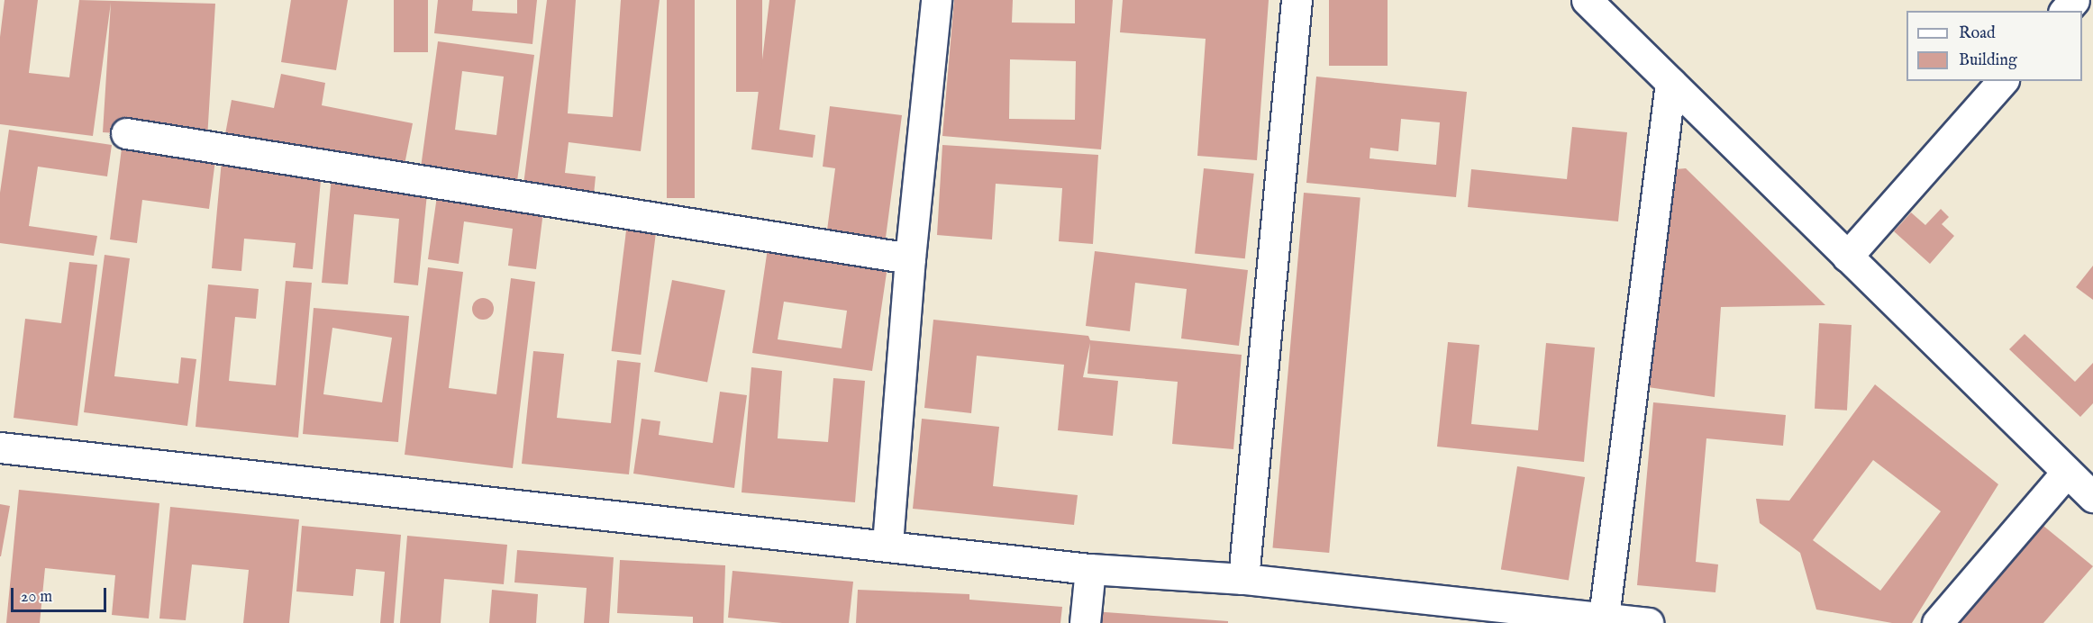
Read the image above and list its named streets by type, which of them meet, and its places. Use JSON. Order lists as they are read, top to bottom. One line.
{"legend":["Road","Building"],"scale_bar":"20 m"}
